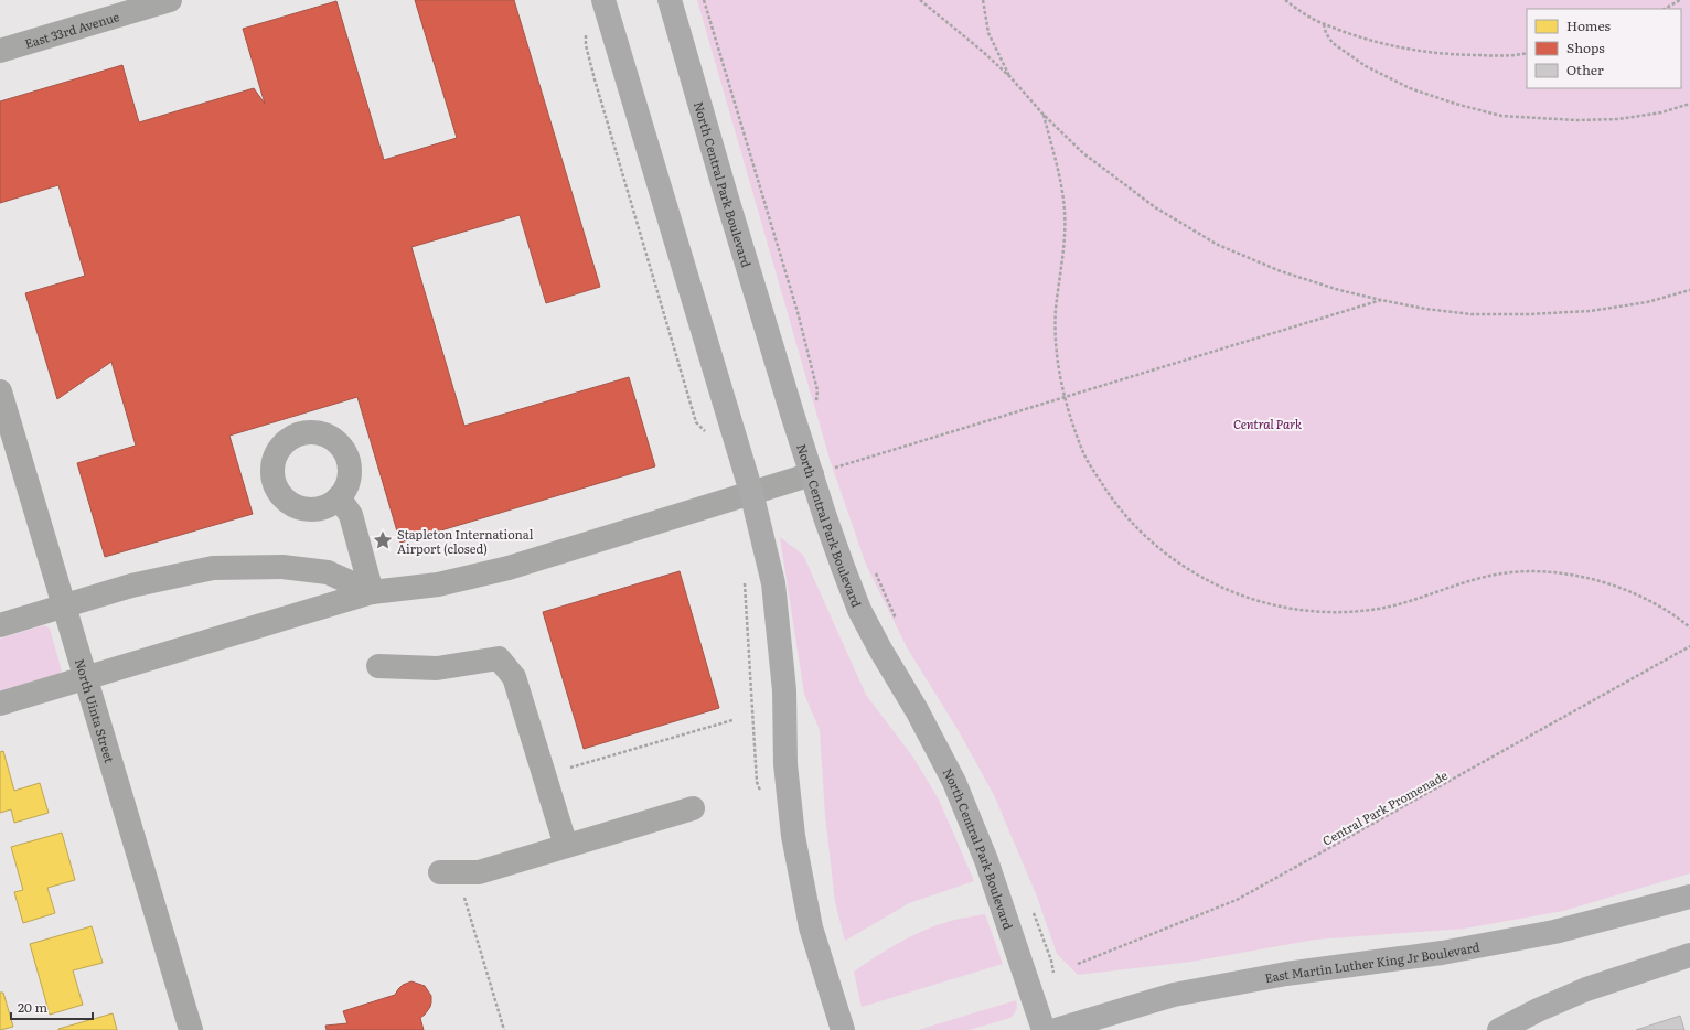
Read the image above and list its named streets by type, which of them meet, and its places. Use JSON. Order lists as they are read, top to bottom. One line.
{"streets":{"main road":["North Central Park Boulevard","East Martin Luther King Jr Boulevard"],"street":["East 33rd Avenue","North Uinta Street"],"path":["Central Park Promenade"]},"parks":["Central Park"],"places":{"place":["Stapleton International Airport (closed)"]},"legend":["Homes","Shops","Other"],"scale_bar":"20 m"}
